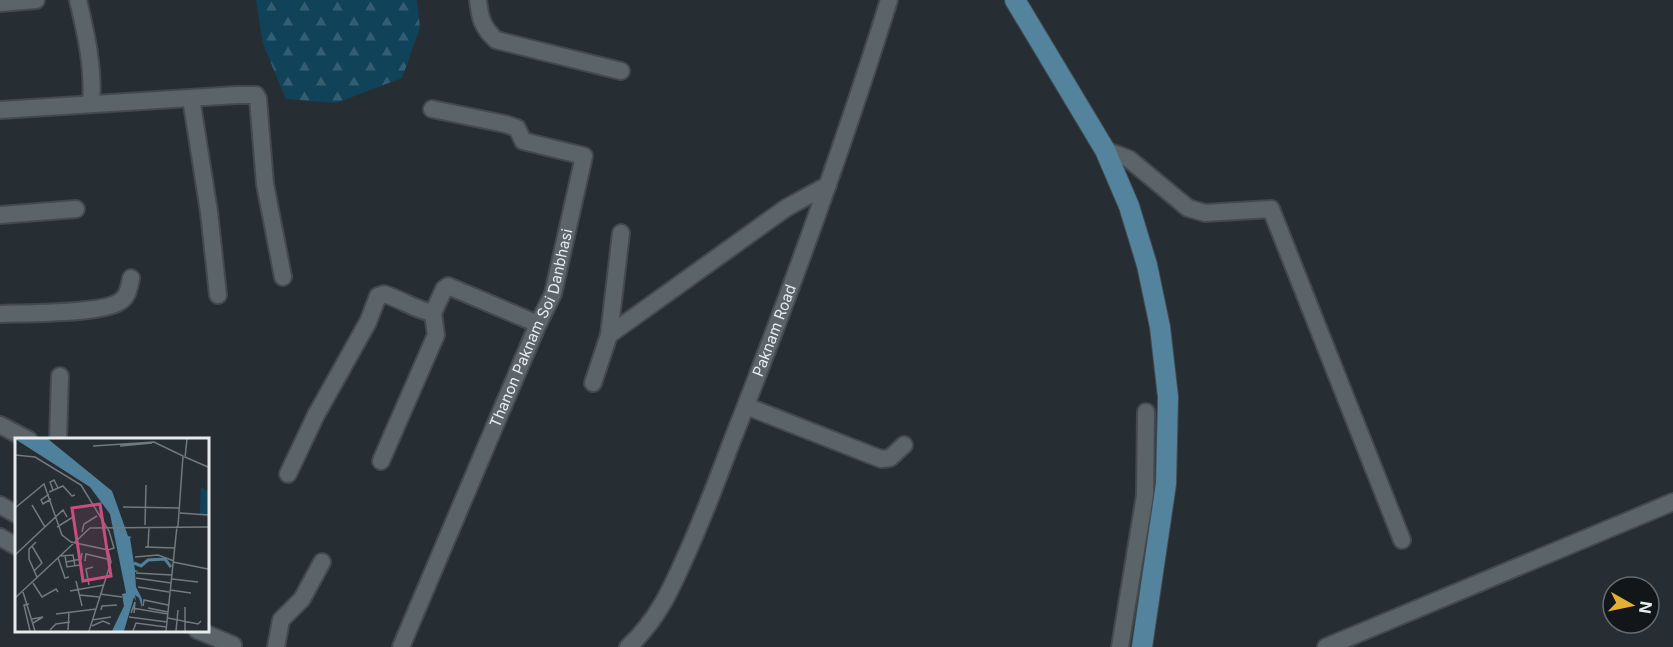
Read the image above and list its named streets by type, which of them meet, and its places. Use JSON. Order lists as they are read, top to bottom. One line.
{"streets":{"street":["Thanon Paknam Soi Danbhasi","Paknam Road"]},"north":"right"}
